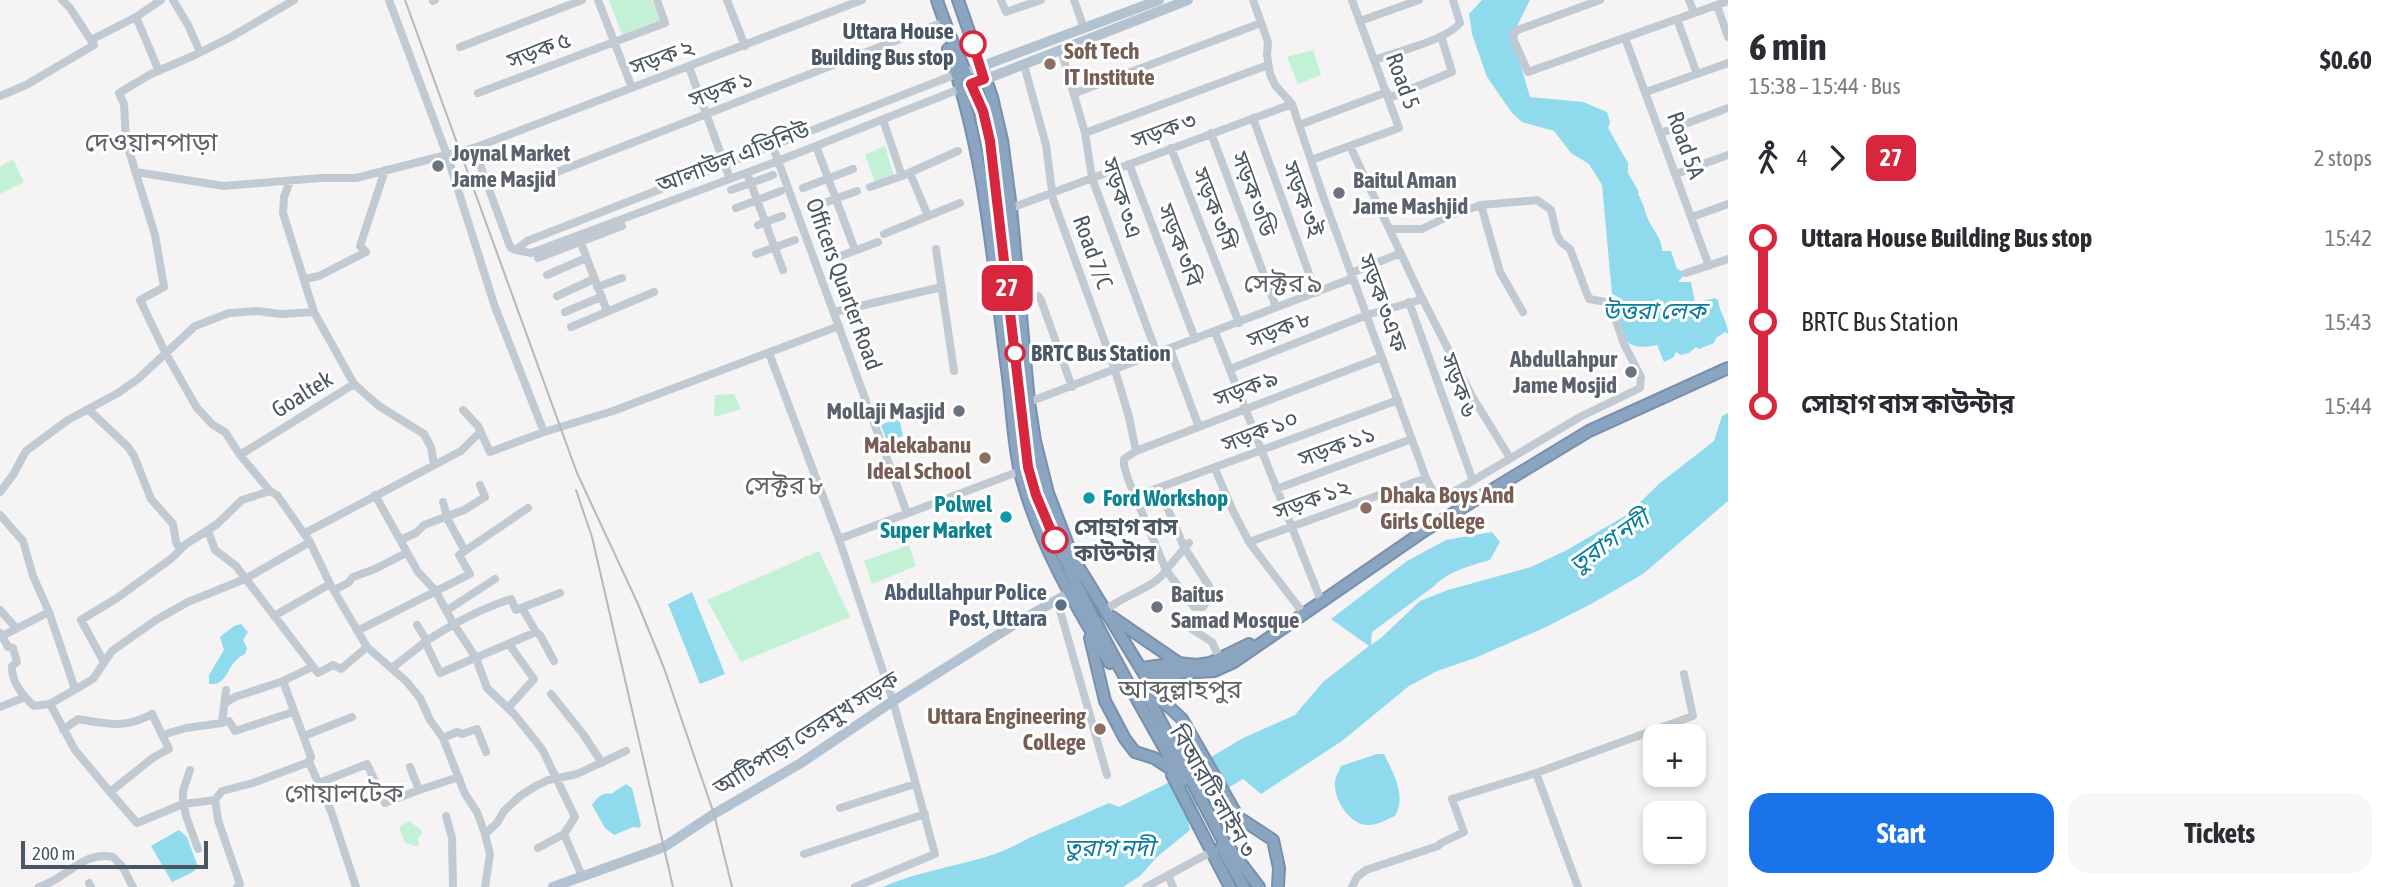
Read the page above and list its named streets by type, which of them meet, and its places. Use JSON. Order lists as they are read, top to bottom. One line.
{"streets":{"highway":["বিআরটি লাইন ৩"],"main road":["আটিপাড়া তেরমুখ সড়ক"],"street":["সড়ক ৫","সড়ক ২","Road 5","সড়ক ১","সড়ক ৩","Road 5A","আলাউল এভিনিউ","সড়ক ৩ডি","সড়ক ৩এ","সড়ক ৩ই","সড়ক ৩সি","সড়ক ৩বি","Road 7/C","Officers Quarter Road","সড়ক ৩এফ","সড়ক ৮","সড়ক ৬","সড়ক ৯","Goaltek","সড়ক ১০","সড়ক ১১","সড়ক ১২"]},"crossings":[["Road 5","সড়ক ৩এফ"],["Road 5","সড়ক ৬"],["সড়ক ৩","সড়ক ৩ডি"],["সড়ক ৩","সড়ক ৩এ"],["সড়ক ৩","সড়ক ৩ই"],["সড়ক ৩","সড়ক ৩সি"],["সড়ক ৩","সড়ক ৩বি"],["সড়ক ৩","Road 7/C"],["সড়ক ৩","সড়ক ৩এফ"],["আলাউল এভিনিউ","Officers Quarter Road"],["আলাউল এভিনিউ","বিআরটি লাইন ৩"],["Road 7/C","সড়ক ৯"],["সড়ক ৩এফ","সড়ক ৮"],["সড়ক ৩এফ","সড়ক ৬"],["সড়ক ৩এফ","সড়ক ৯"],["সড়ক ৩এফ","সড়ক ১০"],["সড়ক ৩এফ","সড়ক ১১"],["সড়ক ৩এফ","সড়ক ১২"],["সড়ক ৮","সড়ক ৬"],["সড়ক ৯","সড়ক ১০"]],"districts":["দেওয়ানপাড়া","সেক্টর ৯","সেক্টর ৮","আব্দুল্লাহপুর","গোয়ালটেক"],"water":["উত্তরা লেক","তুরাগ নদী"],"places":["Uttara House Building Bus stop","Soft Tech IT Institute","Joynal Market Jame Masjid","Baitul Aman Jame Mashjid","BRTC Bus Station","Abdullahpur Jame Mosjid","Mollaji Masjid","Malekabanu Ideal School","Ford Workshop","Dhaka Boys And Girls College","Polwel Super Market","সোহাগ বাস কাউন্টার","Abdullahpur Police Post, Uttara","Baitus Samad Mosque","Uttara Engineering College"],"lines":["bus line 27"],"scale_bar":"200 m","page":{"on_map":"27","heading":["6 min","15:38 – 15:44 · Bus","$0.60"],"legs":["4","27","2 stops"],"list":[{"name":"Uttara House Building Bus stop","value":"15:42"},{"name":"BRTC Bus Station","value":"15:43"},{"name":"সোহাগ বাস কাউন্টার","value":"15:44"}],"map_buttons":["+","−"],"buttons":["Start","Tickets"],"scale":"200 m"}}
